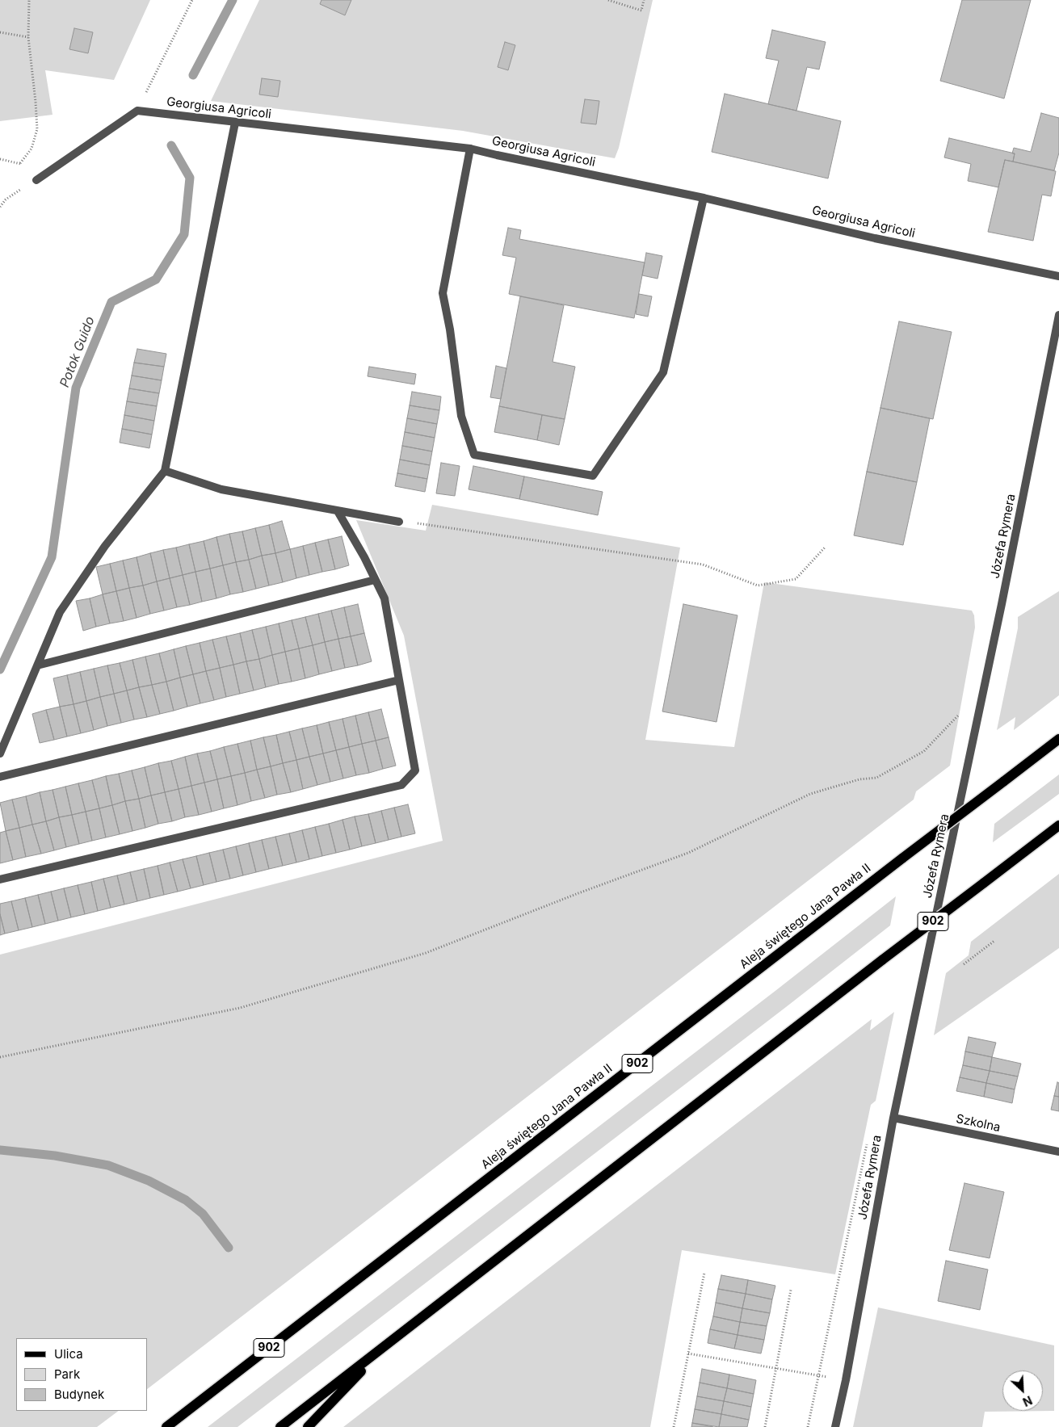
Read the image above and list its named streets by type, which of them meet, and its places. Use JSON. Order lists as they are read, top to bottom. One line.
{"streets":{"main road":["Aleja świętego Jana Pawła II","902"],"street":["Georgiusa Agricoli","Józefa Rymera","Szkolna"]},"crossings":[["Józefa Rymera","Szkolna"]],"water":["Potok Guido"],"legend":["Ulica","Park","Budynek"],"north":"bottom right"}
